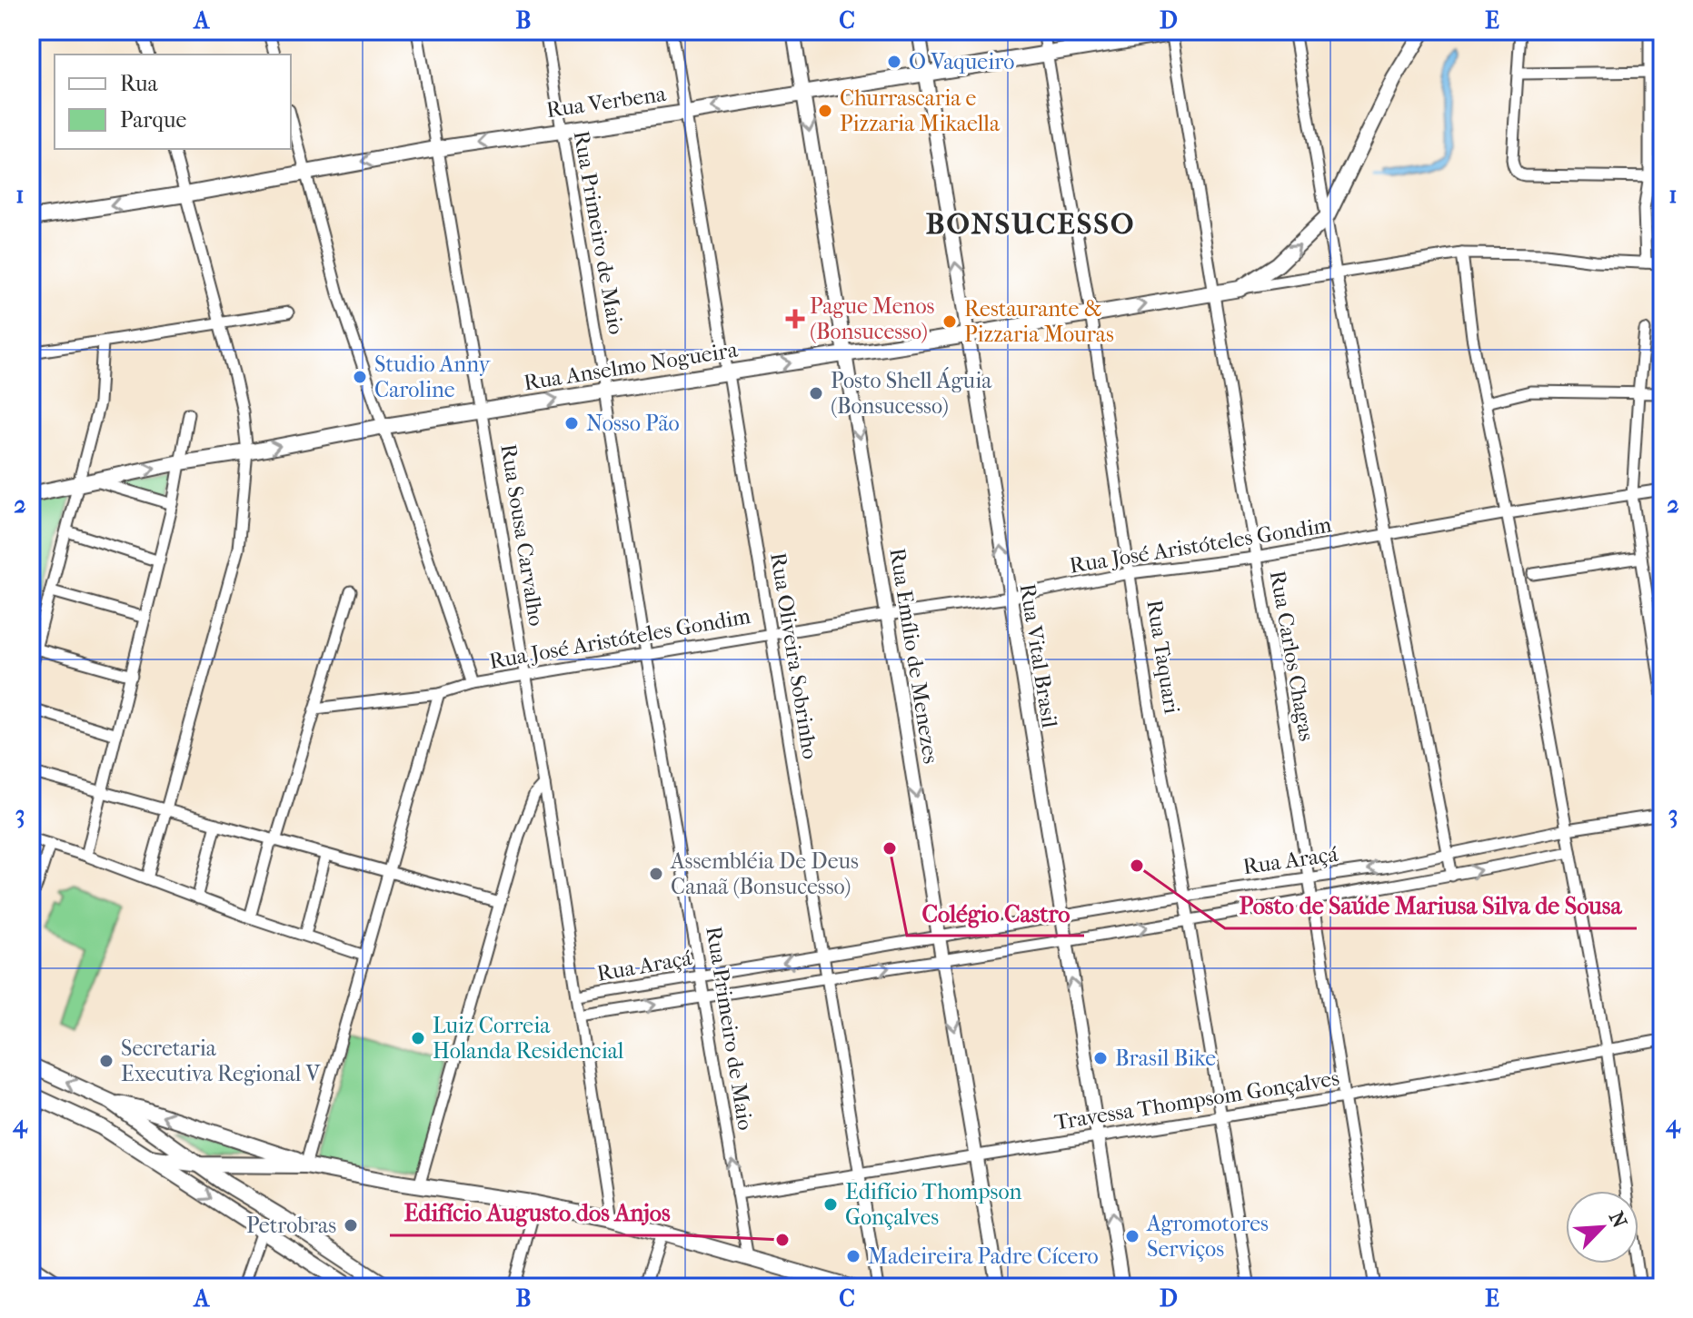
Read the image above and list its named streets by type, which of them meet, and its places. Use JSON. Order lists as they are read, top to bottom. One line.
{"streets":{"main road":["Rua Verbena","Rua Anselmo Nogueira"],"street":["Rua Primeiro de Maio","Rua Sousa Carvalho","Rua José Aristóteles Gondim","Rua Oliveira Sobrinho","Rua Emílio de Menezes","Rua Vital Brasil","Rua Carlos Chagas","Rua Taquari","Rua Araçá","Travessa Thompsom Gonçalves"]},"crossings":[["Rua Verbena","Rua Primeiro de Maio"],["Rua Verbena","Rua Sousa Carvalho"],["Rua Verbena","Rua Oliveira Sobrinho"],["Rua Verbena","Rua Emílio de Menezes"],["Rua Verbena","Rua Vital Brasil"],["Rua Verbena","Rua Carlos Chagas"],["Rua Verbena","Rua Taquari"],["Rua Primeiro de Maio","Rua Anselmo Nogueira"],["Rua Primeiro de Maio","Rua José Aristóteles Gondim"],["Rua Primeiro de Maio","Rua Araçá"],["Rua Primeiro de Maio","Travessa Thompsom Gonçalves"],["Rua Anselmo Nogueira","Rua Sousa Carvalho"],["Rua Anselmo Nogueira","Rua Oliveira Sobrinho"],["Rua Anselmo Nogueira","Rua Emílio de Menezes"],["Rua Anselmo Nogueira","Rua Vital Brasil"],["Rua Anselmo Nogueira","Rua Carlos Chagas"],["Rua Anselmo Nogueira","Rua Taquari"],["Rua Sousa Carvalho","Rua José Aristóteles Gondim"],["Rua Sousa Carvalho","Rua Araçá"],["Rua José Aristóteles Gondim","Rua Oliveira Sobrinho"],["Rua José Aristóteles Gondim","Rua Emílio de Menezes"],["Rua José Aristóteles Gondim","Rua Vital Brasil"],["Rua José Aristóteles Gondim","Rua Carlos Chagas"],["Rua José Aristóteles Gondim","Rua Taquari"],["Rua Oliveira Sobrinho","Rua Araçá"],["Rua Oliveira Sobrinho","Travessa Thompsom Gonçalves"],["Rua Emílio de Menezes","Rua Araçá"],["Rua Emílio de Menezes","Travessa Thompsom Gonçalves"],["Rua Vital Brasil","Rua Araçá"],["Rua Vital Brasil","Travessa Thompsom Gonçalves"],["Rua Carlos Chagas","Rua Araçá"],["Rua Carlos Chagas","Travessa Thompsom Gonçalves"],["Rua Taquari","Rua Araçá"],["Rua Taquari","Travessa Thompsom Gonçalves"]],"one_way":["Rua Verbena","Rua Anselmo Nogueira","Rua Emílio de Menezes","Rua Vital Brasil"],"districts":["BONSUCESSO"],"places":{"other":["O Vaqueiro","Churrascaria e Pizzaria Mikaella","Restaurante & Pizzaria Mouras","Studio Anny Caroline","Posto Shell Águia (Bonsucesso)","Nosso Pão","Colégio Castro","Posto de Saúde Mariusa Silva de Sousa","Assembléia De Deus Canaã (Bonsucesso)","Luiz Correia Holanda Residencial","Brasil Bike","Secretaria Executiva Regional V","Edifício Thompson Gonçalves","Petrobras","Agromotores Serviços","Edifício Augusto dos Anjos","Madeireira Padre Cícero"],"health":["Pague Menos (Bonsucesso)"]},"legend":["Rua","Parque"],"north":"top right","grid":{"columns":["A","B","C","D","E"],"rows":["1","2","3","4"]}}
